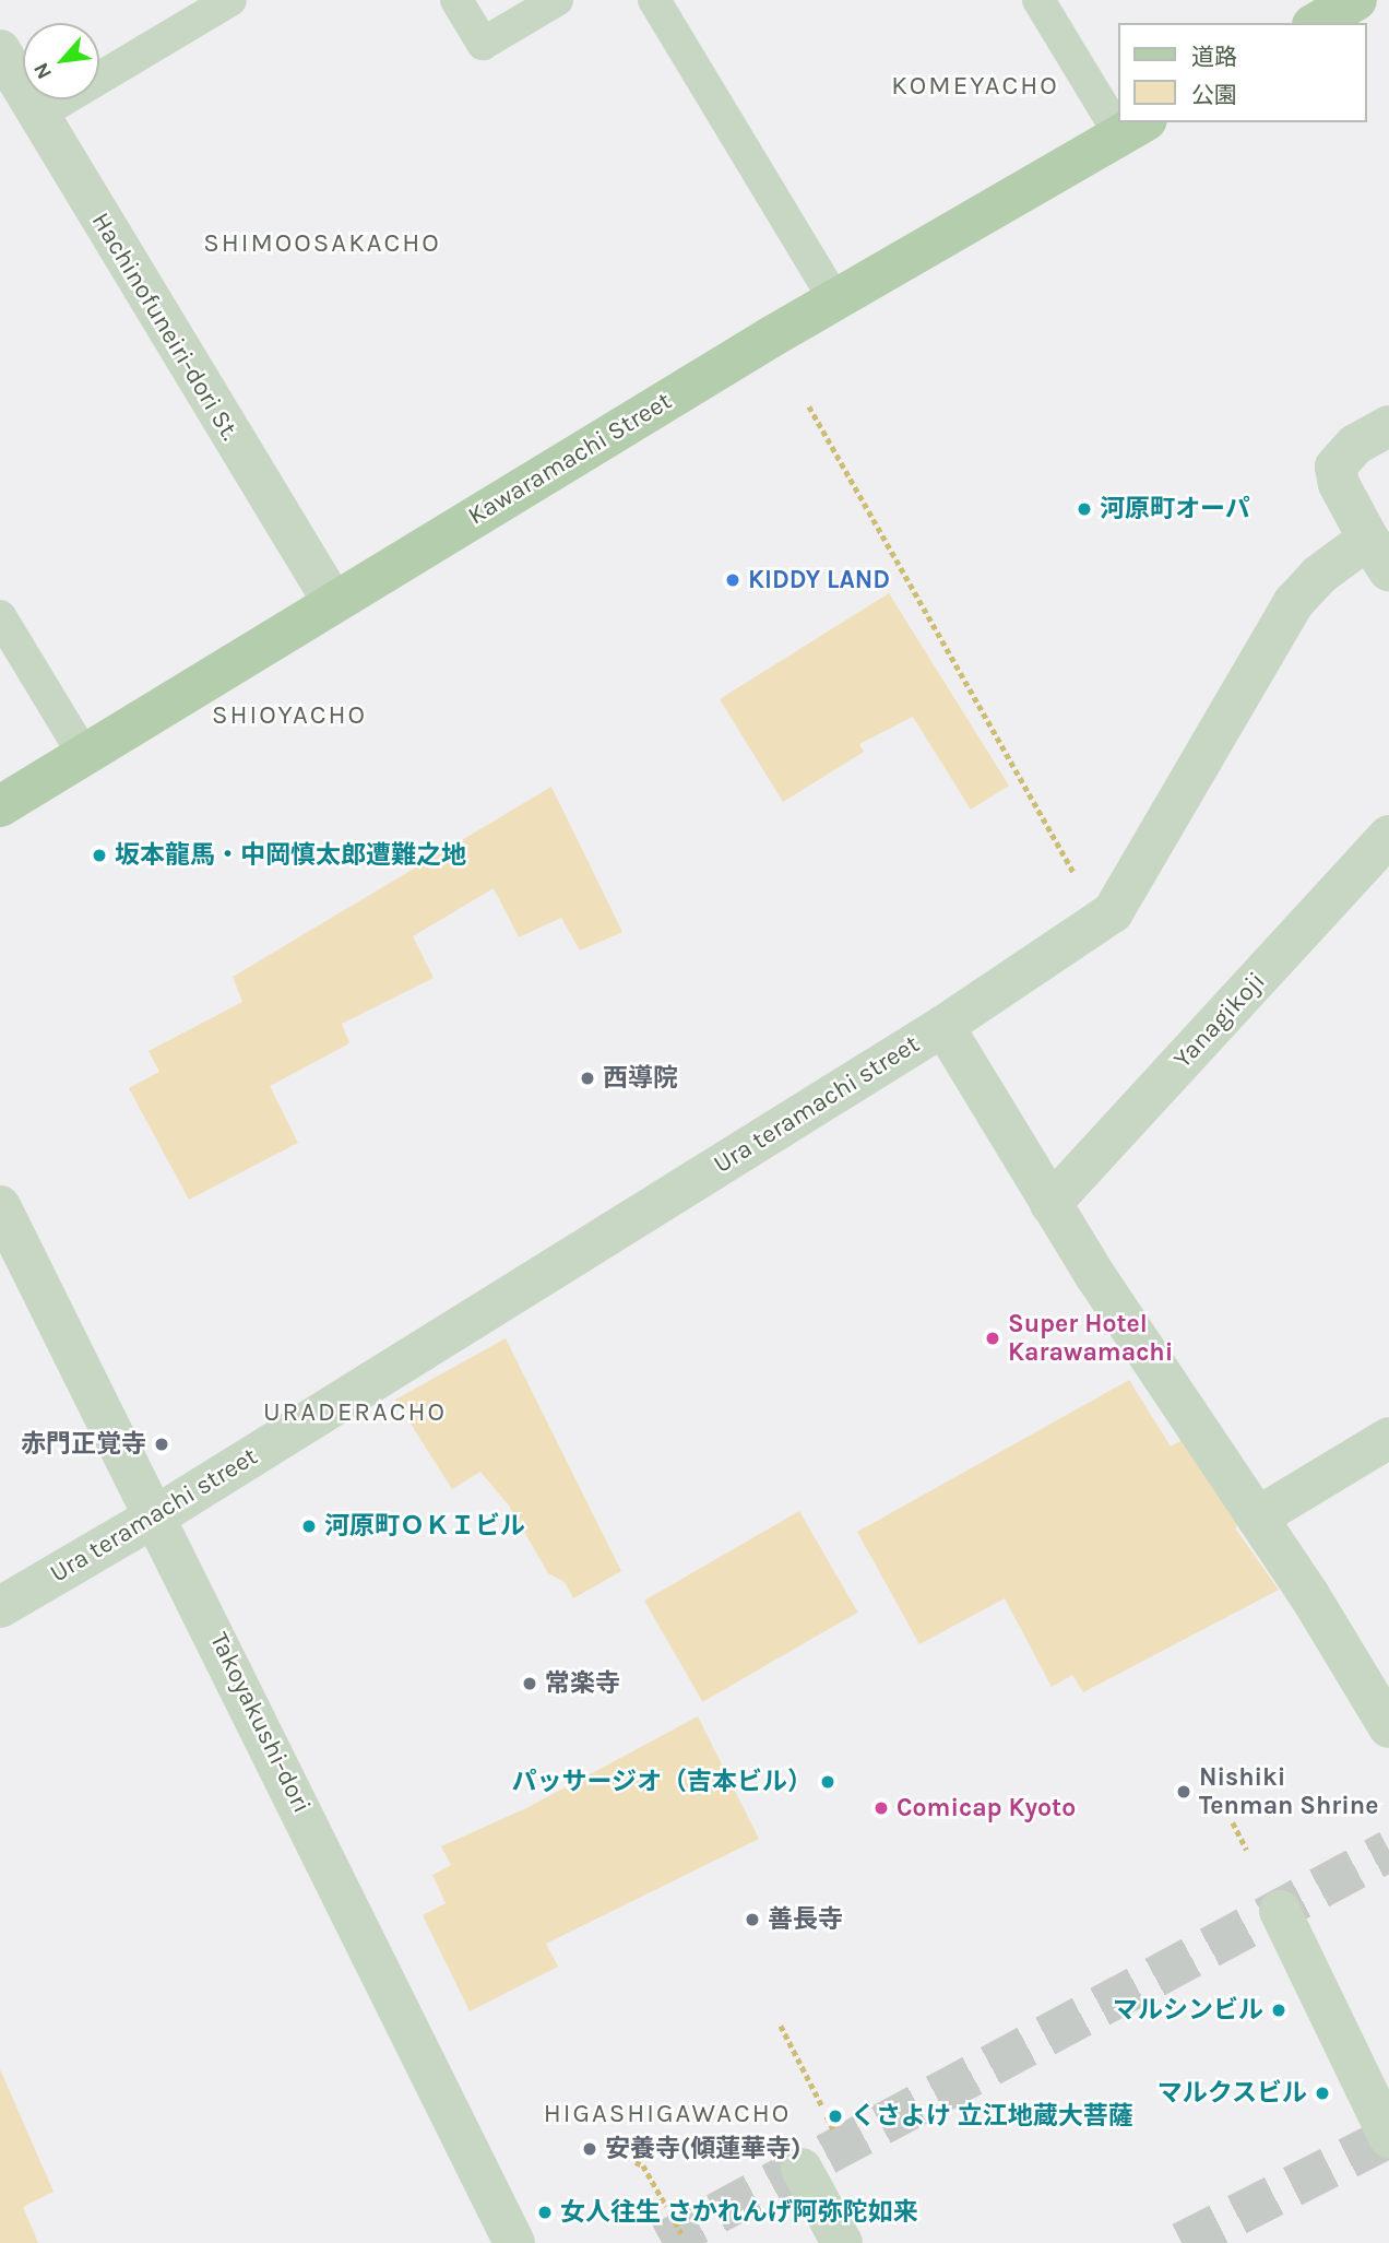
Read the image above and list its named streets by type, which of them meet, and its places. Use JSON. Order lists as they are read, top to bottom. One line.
{"streets":{"main road":["Kawaramachi Street"],"street":["Hachinofuneiri-dori St.","Yanagikoji","Ura teramachi street","Takoyakushi-dori"]},"crossings":[["Hachinofuneiri-dori St.","Kawaramachi Street"],["Ura teramachi street","Takoyakushi-dori"]],"districts":["KOMEYACHO","SHIMOOSAKACHO","SHIOYACHO","URADERACHO","HIGASHIGAWACHO"],"places":["河原町オーパ","KIDDY LAND","坂本龍馬・中岡慎太郎遭難之地","西導院","Super Hotel Karawamachi","赤門正覚寺","河原町ＯＫＩビル","常楽寺","パッサージオ（吉本ビル）","Nishiki Tenman Shrine","Comicap Kyoto","善長寺","マルシンビル","マルクスビル","くさよけ 立江地蔵大菩薩","安養寺(傾蓮華寺)","女人往生 さかれんげ阿弥陀如来"],"legend":["道路","公園"],"north":"bottom left"}
